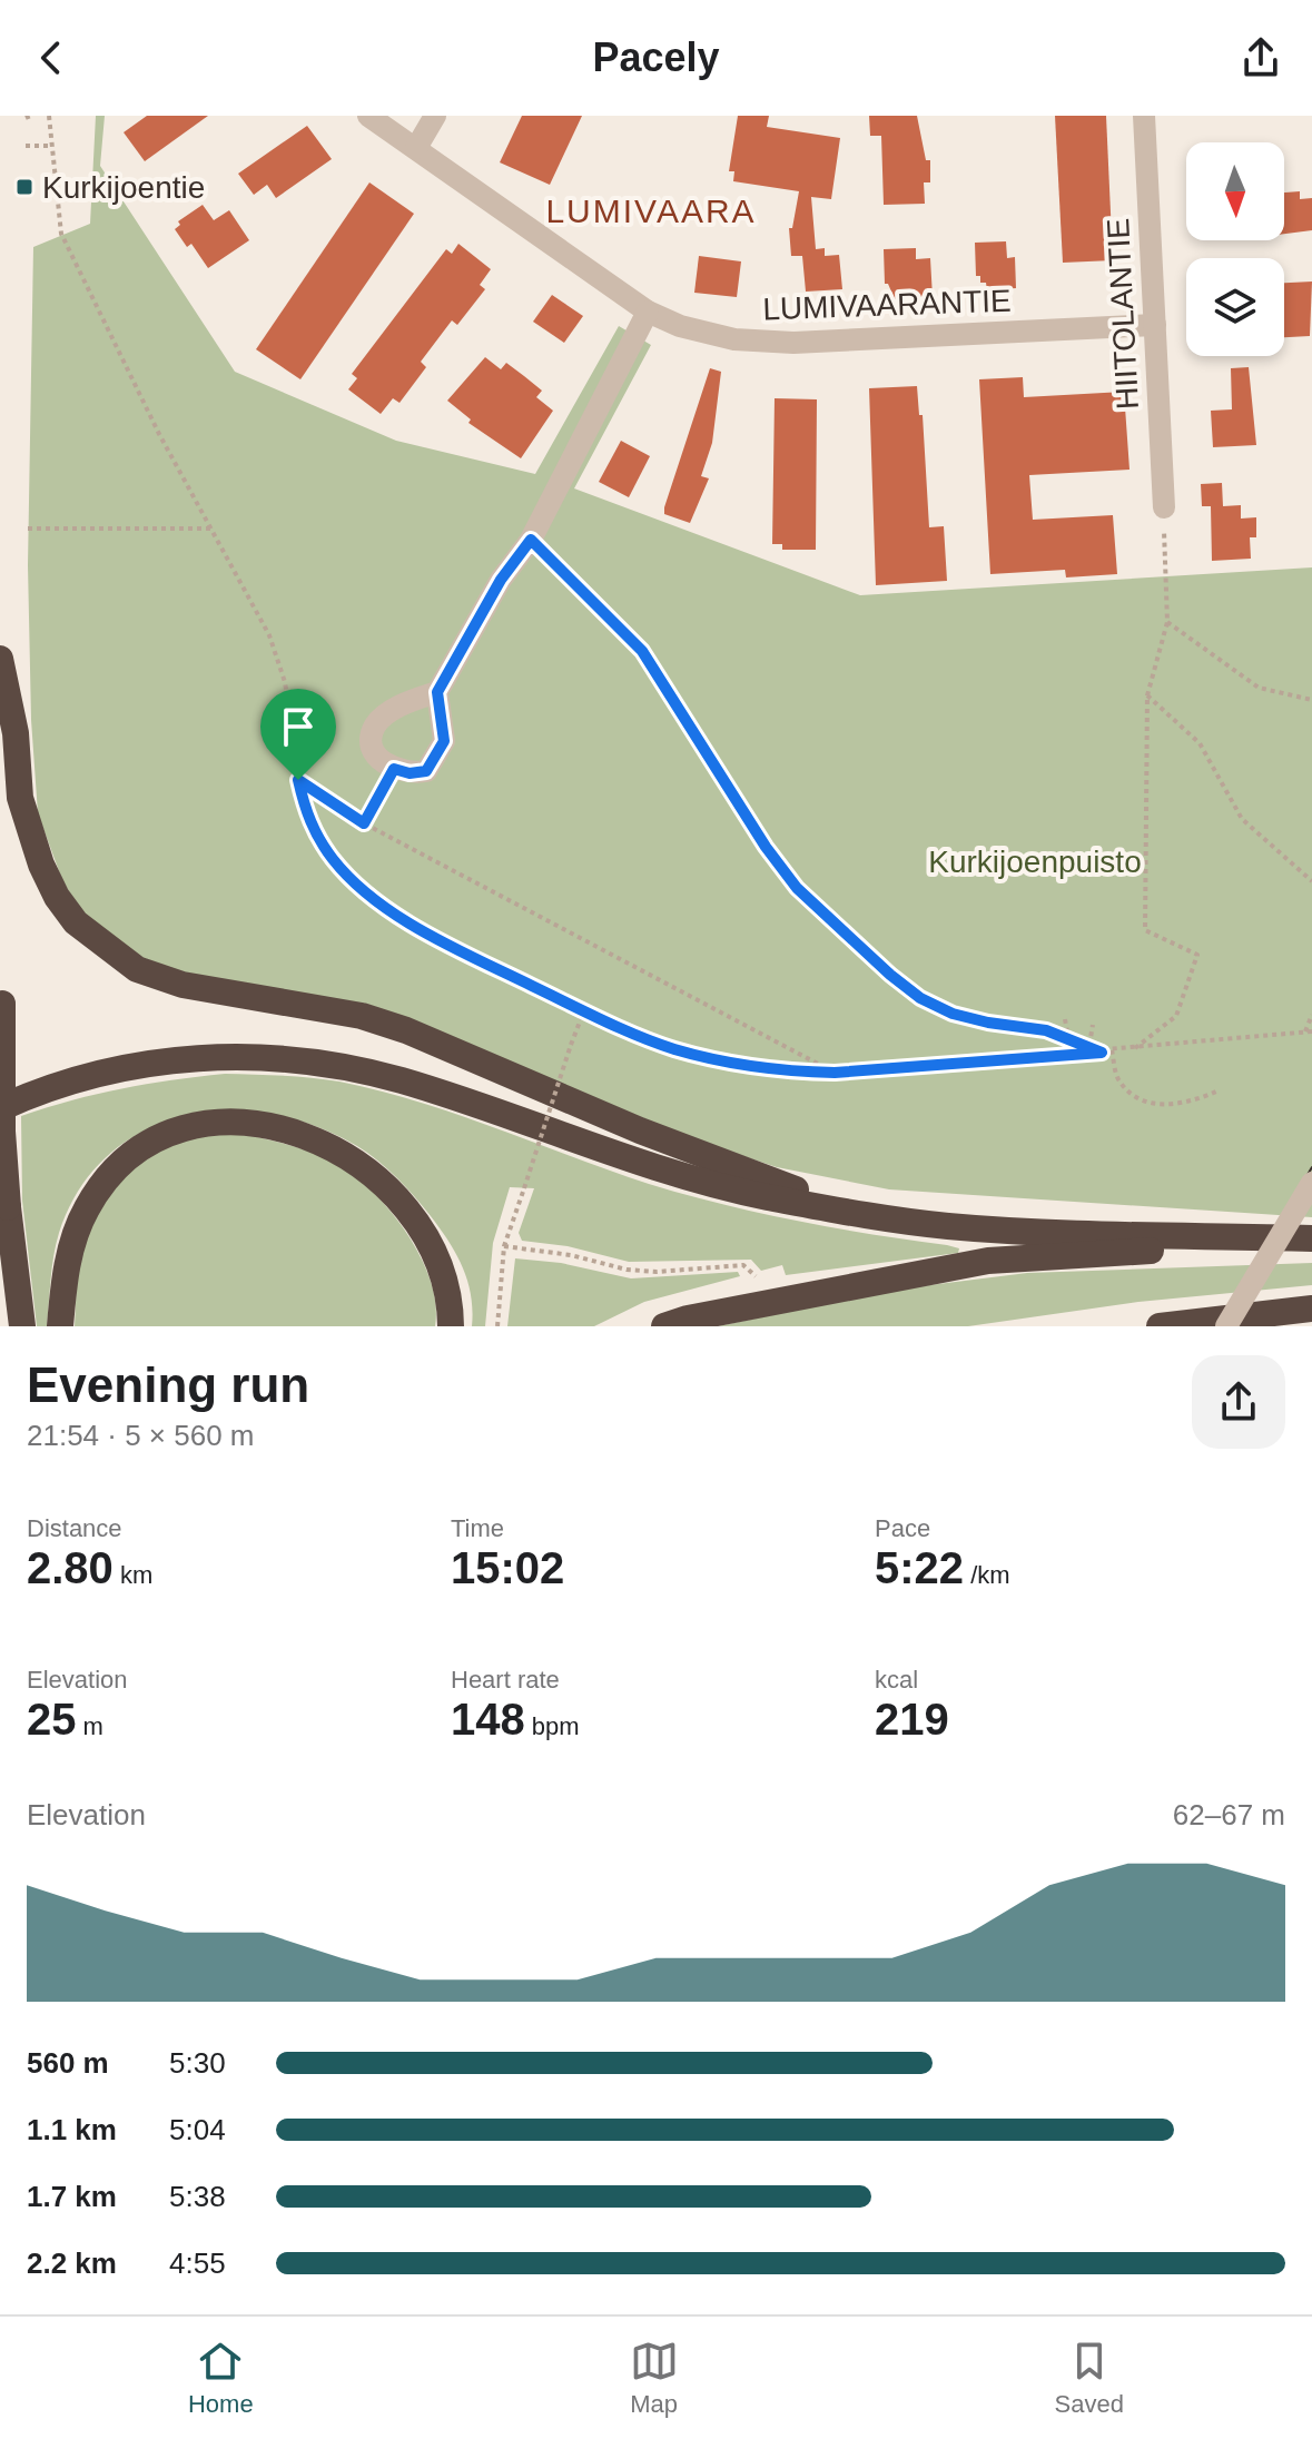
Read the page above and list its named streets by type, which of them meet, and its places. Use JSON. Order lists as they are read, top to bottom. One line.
{"streets":{"street":["LUMIVAARANTIE","HIITOLANTIE"]},"crossings":[["LUMIVAARANTIE","HIITOLANTIE"]],"districts":["LUMIVAARA"],"parks":["Kurkijoenpuisto"],"places":{"transit":["Kurkijoentie"]},"north":"bottom","page":{"header":"Pacely","heading":["Evening run","21:54 · 5 × 560 m"],"stats":[["Distance","2.80 km"],["Time","15:02"],["Pace","5:22 /km"],["Elevation","25 m"],["Heart rate","148 bpm"],["kcal","219"]],"chart":["Elevation","62–67 m"],"list":[{"name":"560 m","note":"5:30"},{"name":"1.1 km","note":"5:04"},{"name":"1.7 km","note":"5:38"},{"name":"2.2 km","note":"4:55"}],"tabs":["Home","Map","Saved"]}}
